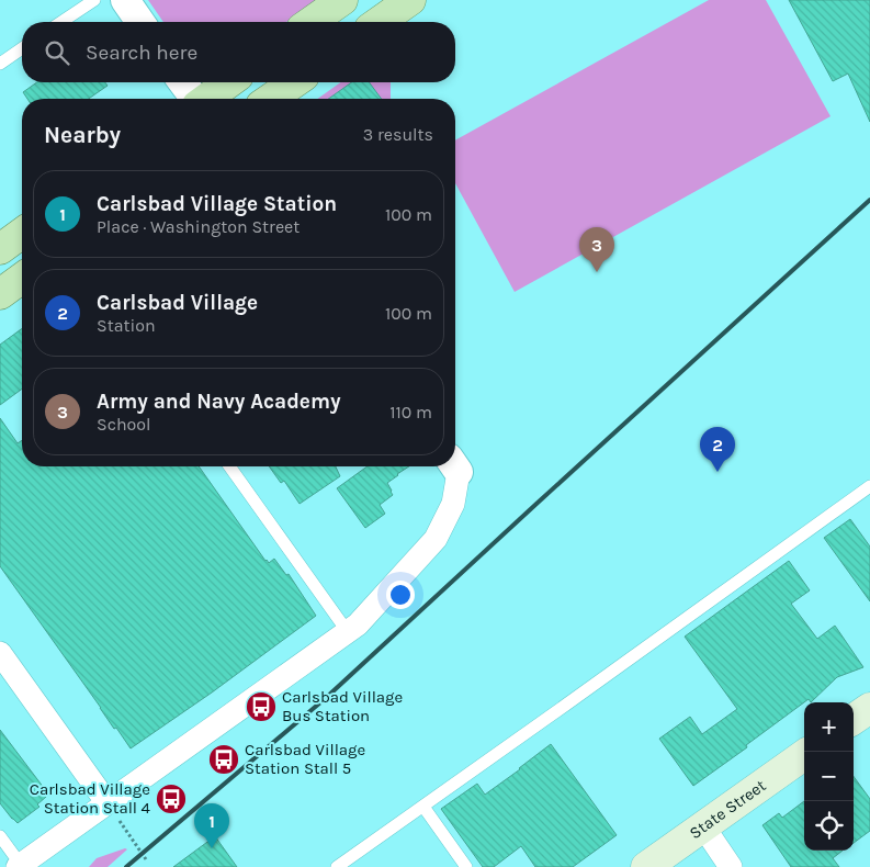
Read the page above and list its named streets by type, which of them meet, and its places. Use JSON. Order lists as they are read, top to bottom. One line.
{"streets":{"main road":["State Street"]},"places":{"bus stop":["Carlsbad Village Bus Station","Carlsbad Village Station Stall 5","Carlsbad Village Station Stall 4"]},"page":{"search":"Search here","heading":["Nearby","3 results"],"list":[{"mark":"1","name":"Carlsbad Village Station","note":"Place · Washington Street","value":"100 m"},{"mark":"2","name":"Carlsbad Village","note":"Station","value":"100 m"},{"mark":"3","name":"Army and Navy Academy","note":"School","value":"110 m"}],"pins":["3","2","1"],"map_buttons":["+","−"]}}
